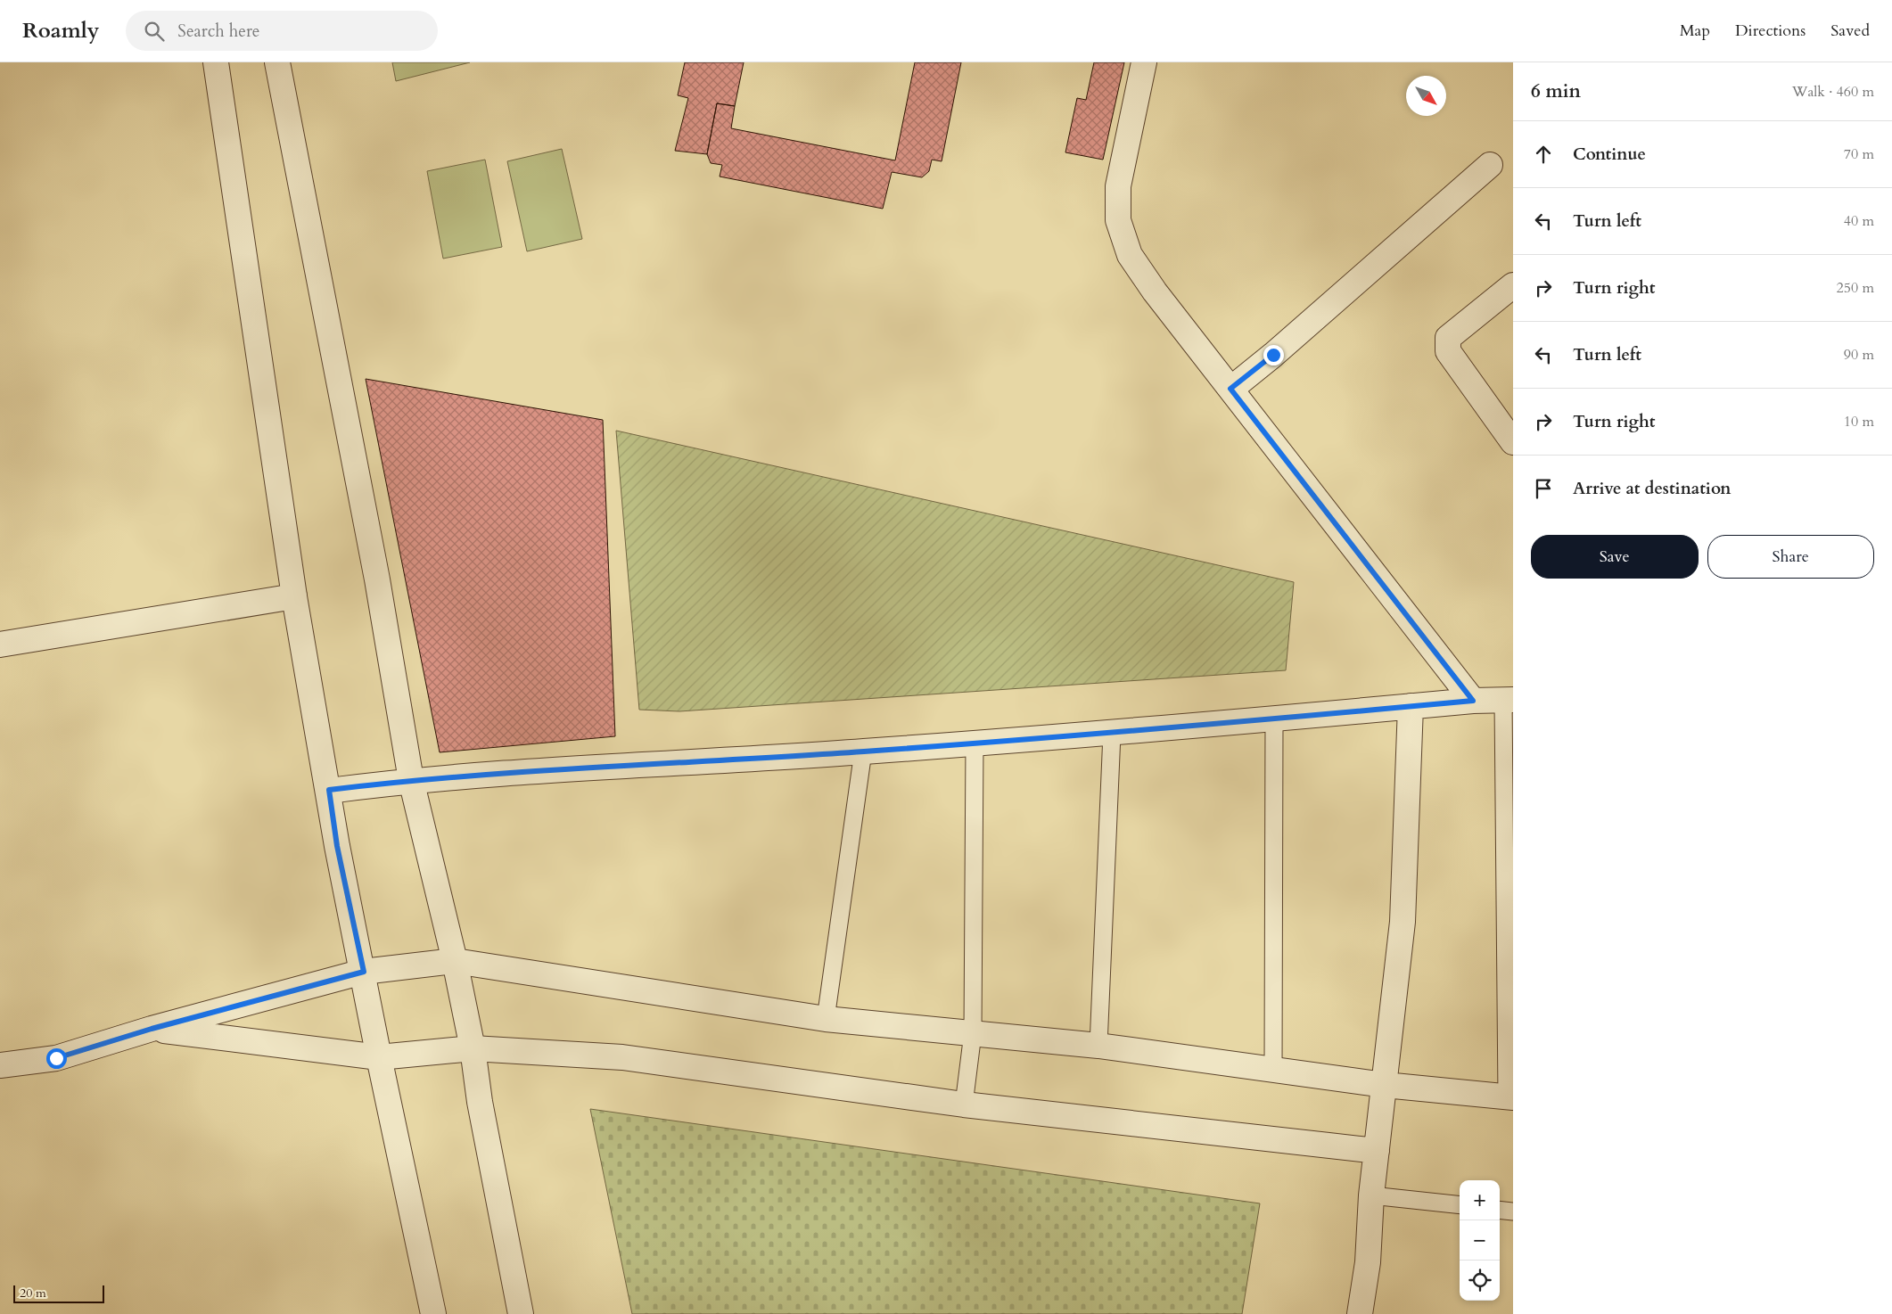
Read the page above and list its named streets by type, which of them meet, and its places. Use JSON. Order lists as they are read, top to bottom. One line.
{"scale_bar":"20 m","north":"bottom right","page":{"header":"Roamly","search":"Search here","nav":["Map","Directions","Saved"],"heading":["6 min","Walk · 460 m"],"list":[["Continue","70 m"],["Turn left","40 m"],["Turn right","250 m"],["Turn left","90 m"],["Turn right","10 m"],"Arrive at destination"],"buttons":["Save","Share"],"map_buttons":["+","−"],"scale":"20 m"}}
